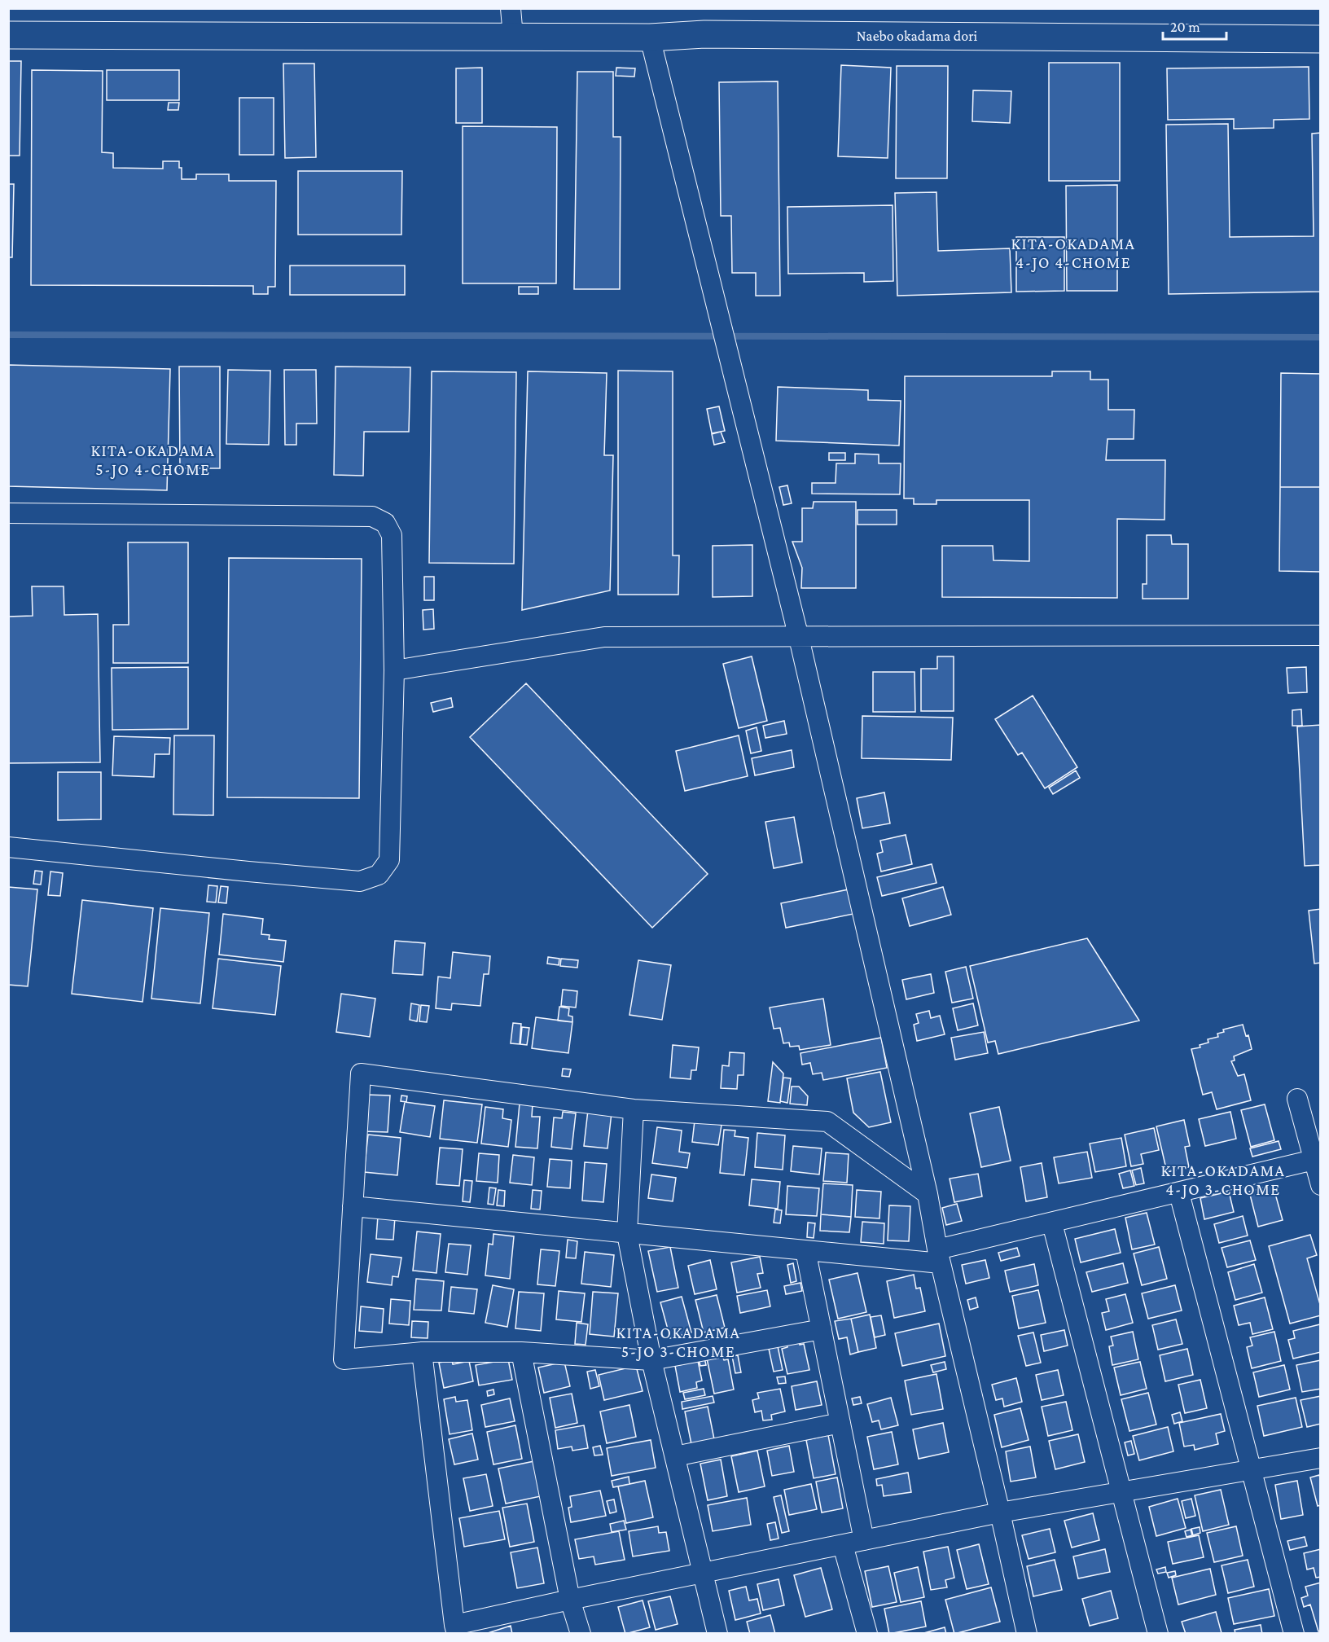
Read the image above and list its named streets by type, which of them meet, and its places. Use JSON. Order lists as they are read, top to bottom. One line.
{"streets":{"street":["Naebo okadama dori"]},"districts":["KITA-OKADAMA 4-JO 4-CHOME","KITA-OKADAMA 5-JO 4-CHOME","KITA-OKADAMA 4-JO 3-CHOME","KITA-OKADAMA 5-JO 3-CHOME"],"scale_bar":"20 m"}
